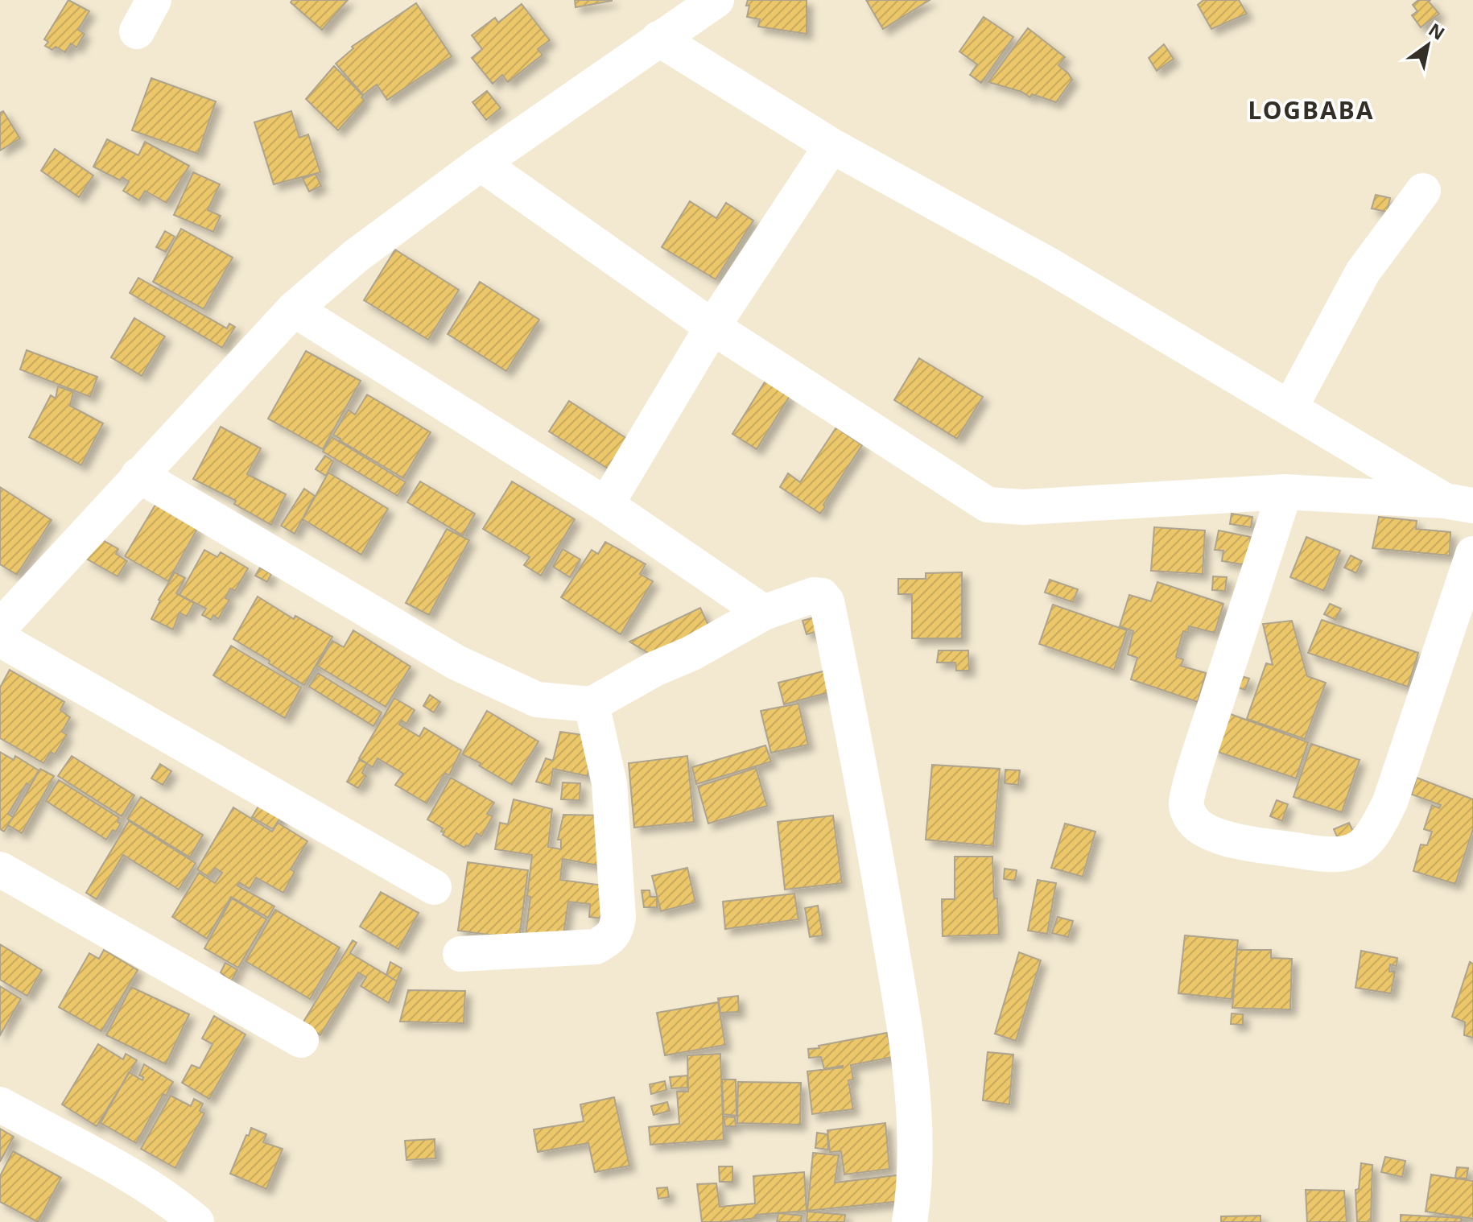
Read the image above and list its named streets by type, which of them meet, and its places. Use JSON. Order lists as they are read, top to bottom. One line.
{"districts":["LOGBABA"],"north":"top right"}
